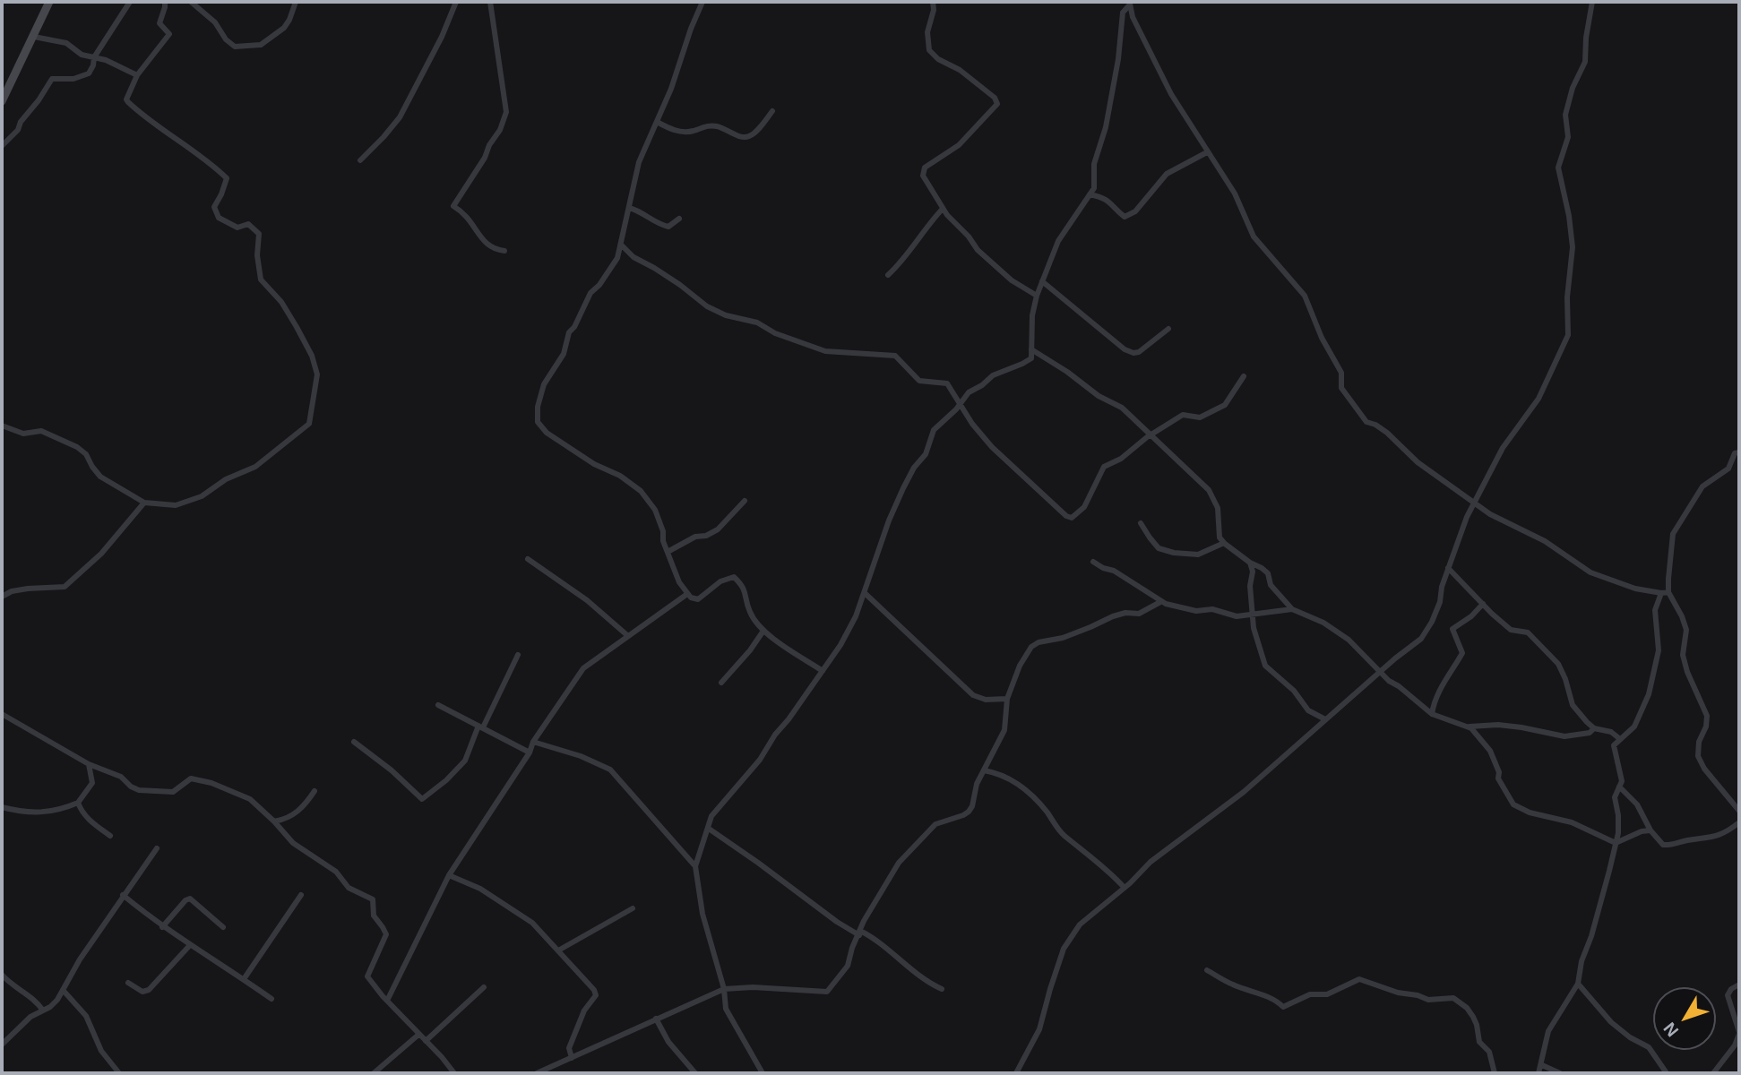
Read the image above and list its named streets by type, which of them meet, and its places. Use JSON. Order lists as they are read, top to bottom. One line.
{"north":"bottom left"}
